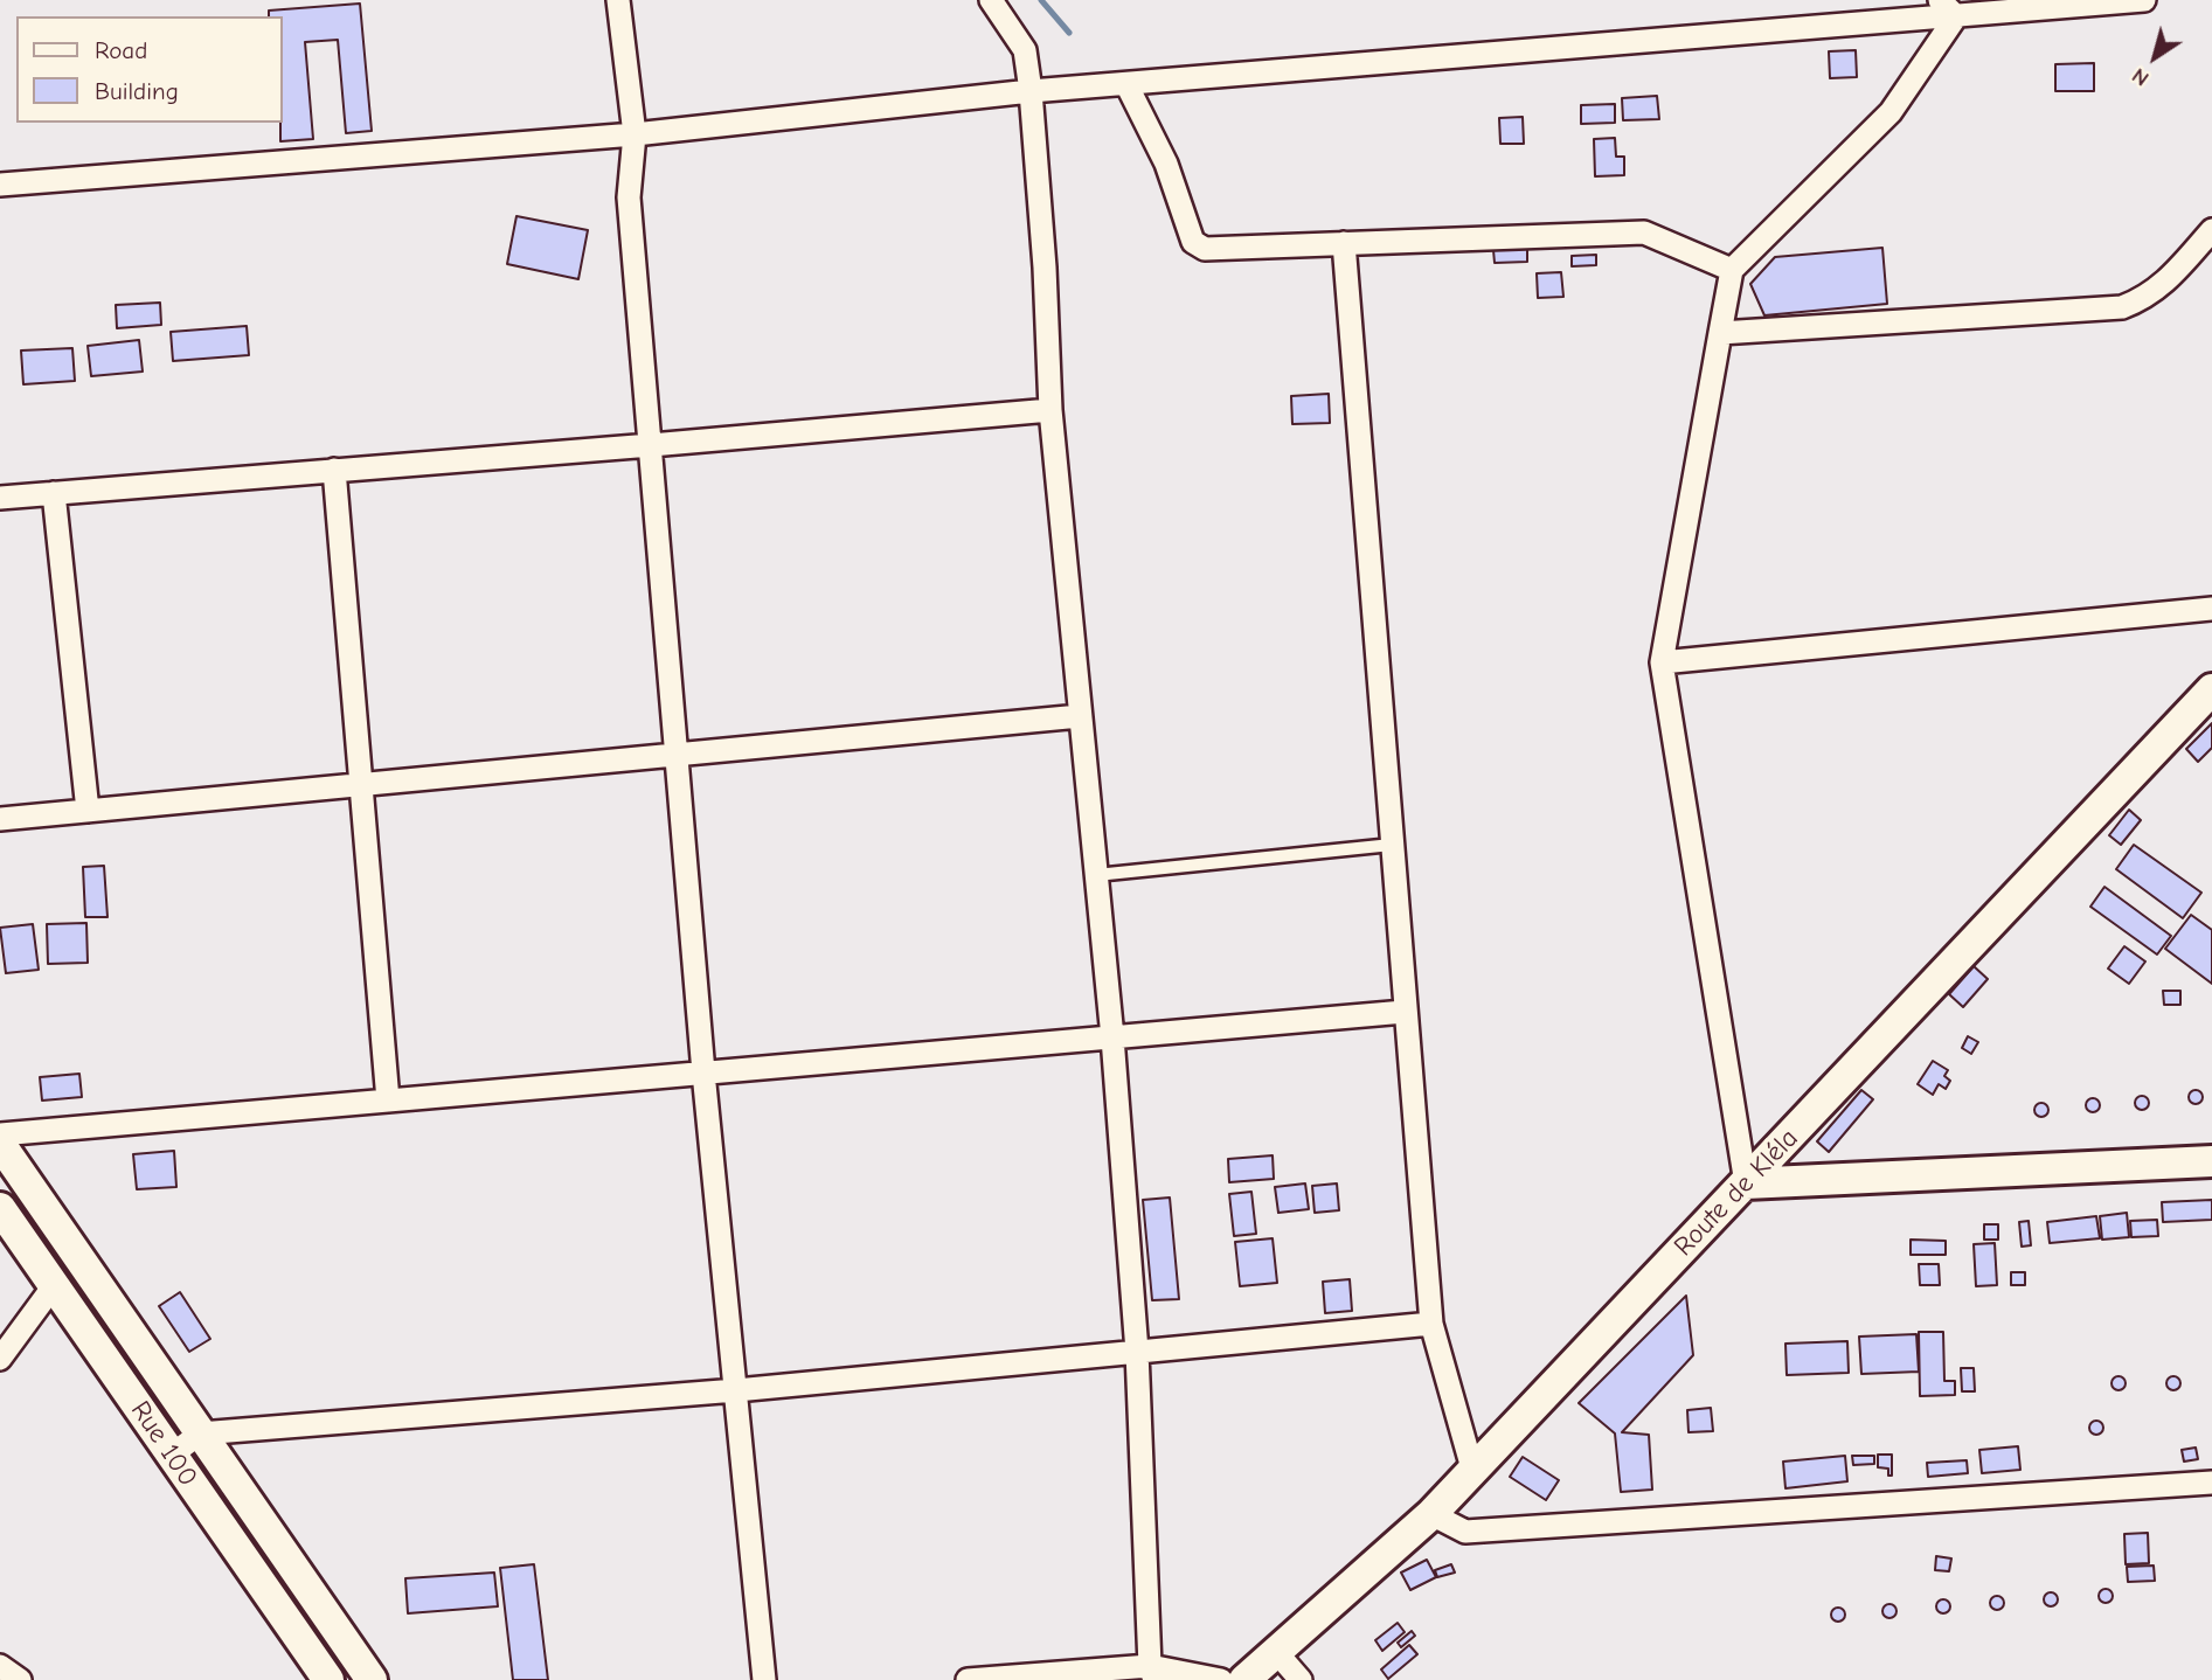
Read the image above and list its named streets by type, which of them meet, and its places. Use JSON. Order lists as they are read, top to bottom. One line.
{"streets":{"street":["Route de Kléla","Rue 100"]},"legend":["Road","Building"],"north":"bottom left"}
